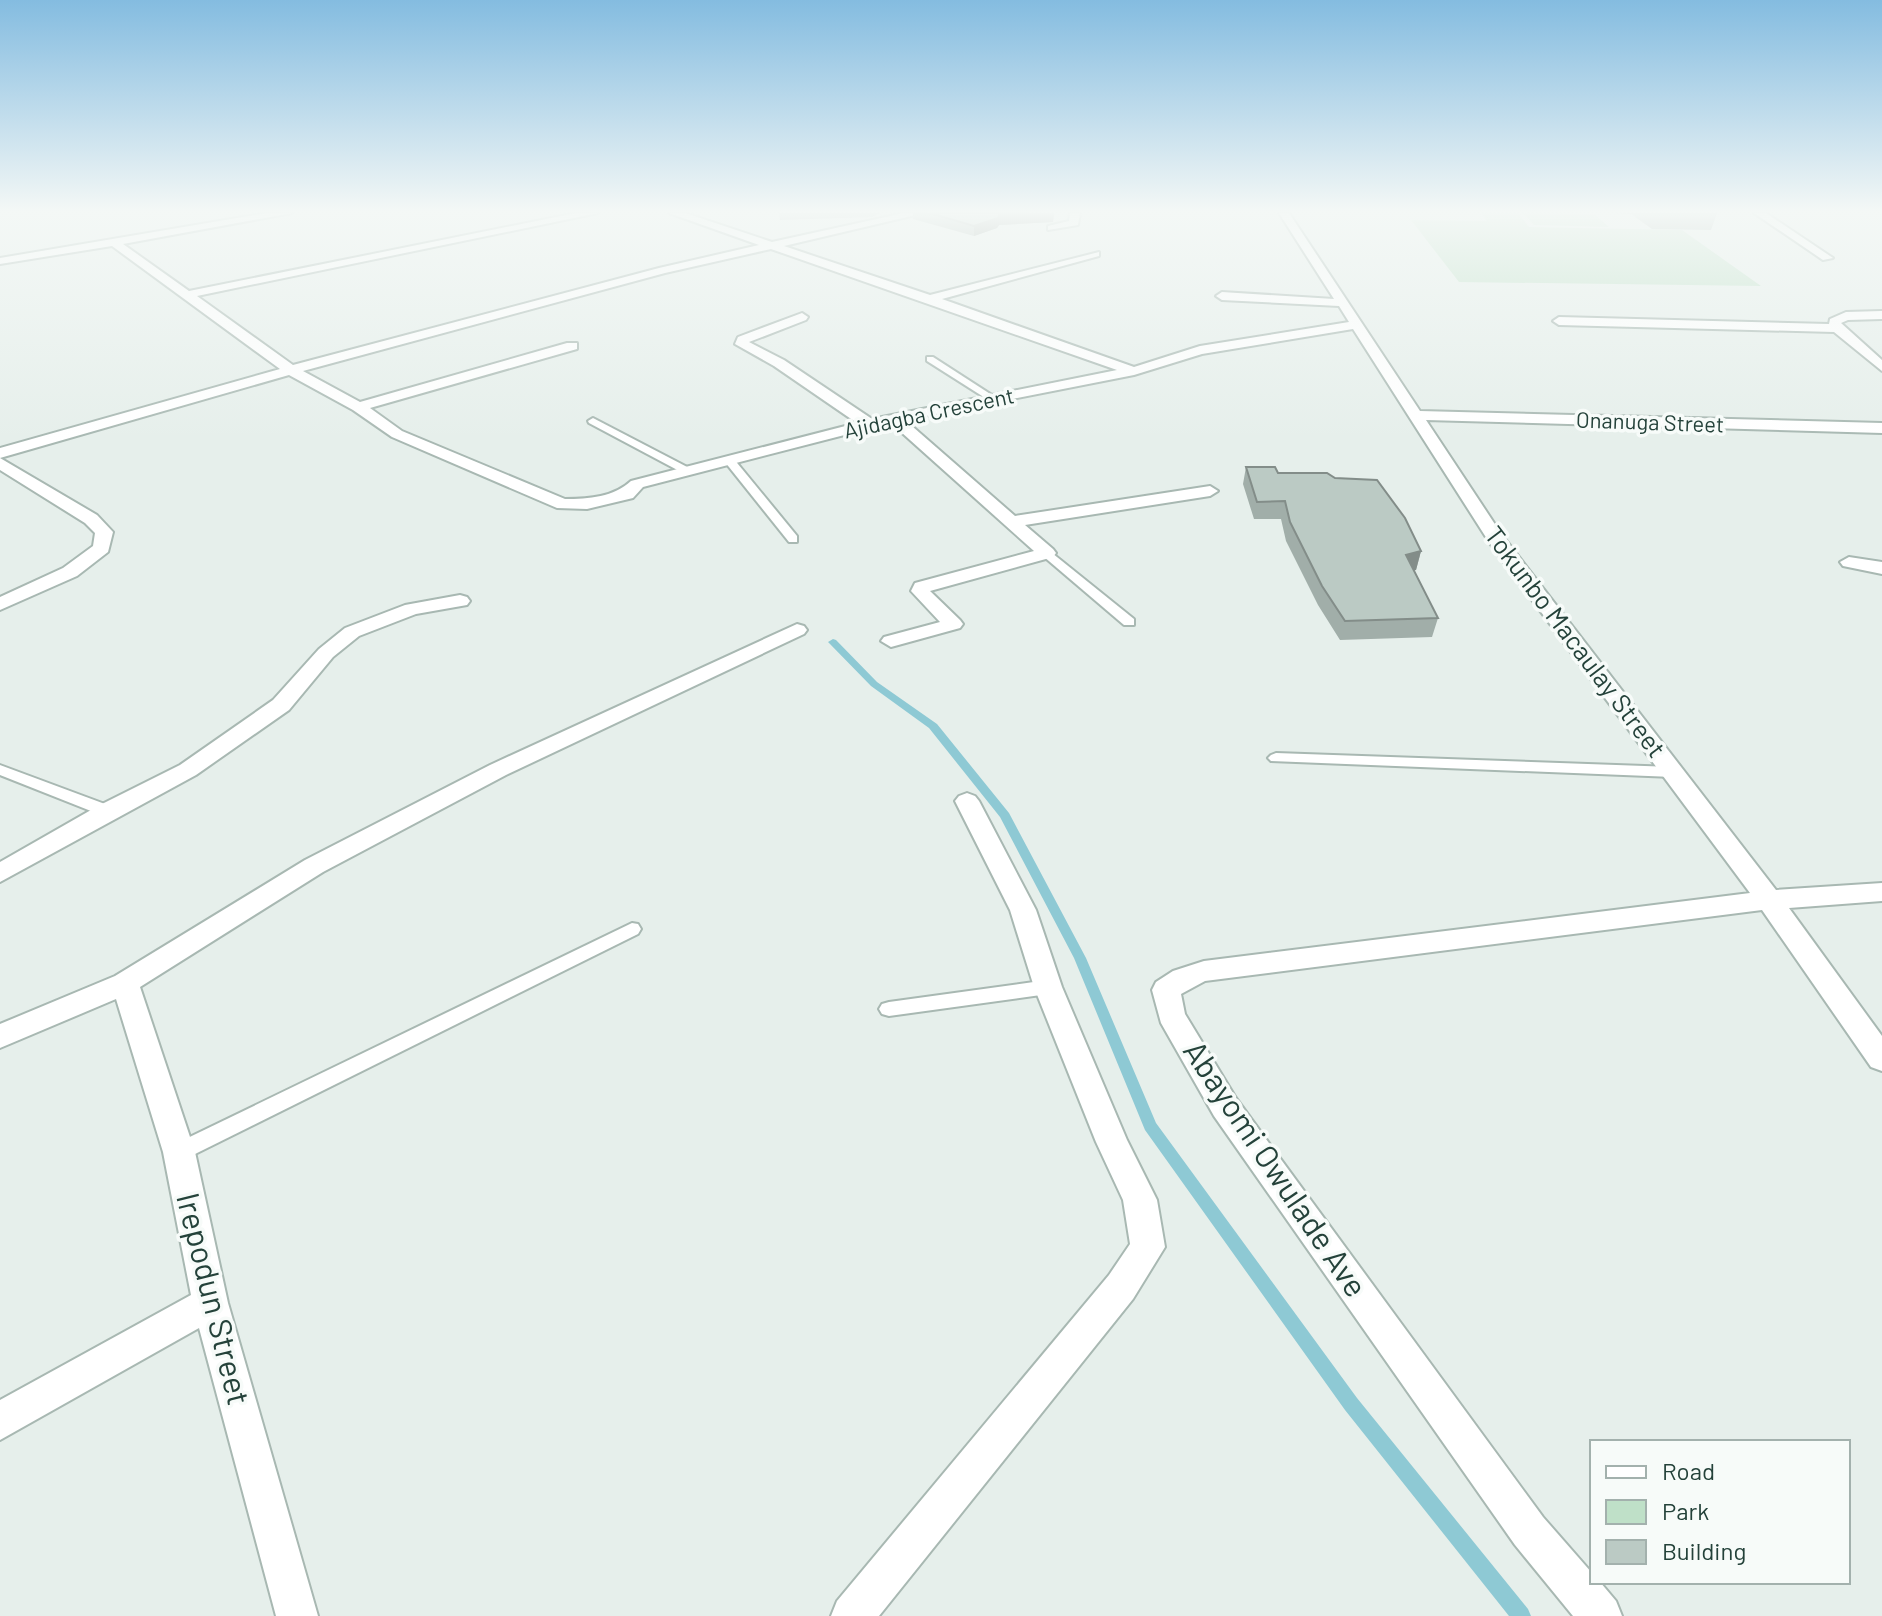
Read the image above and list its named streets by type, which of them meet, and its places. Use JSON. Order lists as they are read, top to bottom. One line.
{"streets":{"street":["Ajidagba Crescent","Onanuga Street","Tokunbo Macaulay Street","Abayomi Owulade Ave","Irepodun Street"]},"crossings":[["Ajidagba Crescent","Tokunbo Macaulay Street"],["Onanuga Street","Tokunbo Macaulay Street"],["Tokunbo Macaulay Street","Abayomi Owulade Ave"]],"legend":["Road","Park","Building"]}
